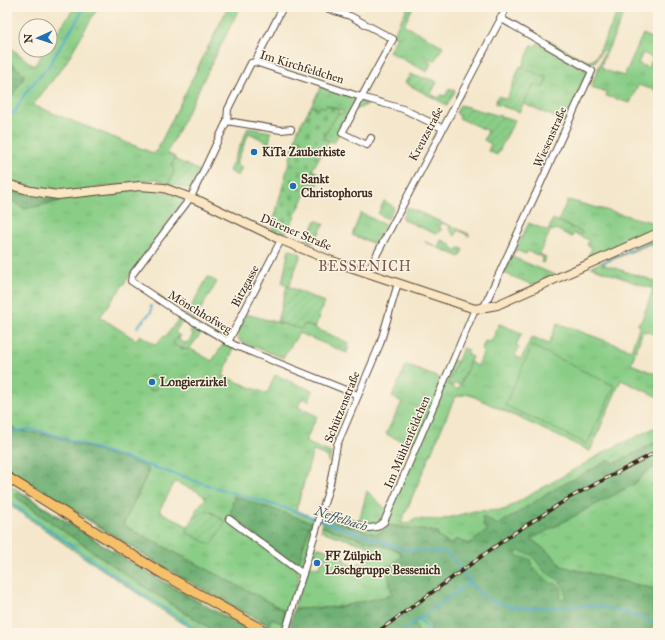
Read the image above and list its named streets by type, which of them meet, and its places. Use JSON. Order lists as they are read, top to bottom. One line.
{"streets":{"street":["Im Kirchfeldchen","Kreuzstraße","Wiesenstraße","Dürener Straße","Bitzgasse","Mönchhofweg","Schützenstraße","Im Mühlenfeldchen"]},"crossings":[["Im Kirchfeldchen","Kreuzstraße"],["Im Kirchfeldchen","Dürener Straße"],["Im Kirchfeldchen","Mönchhofweg"],["Kreuzstraße","Wiesenstraße"],["Kreuzstraße","Dürener Straße"],["Wiesenstraße","Dürener Straße"],["Wiesenstraße","Im Mühlenfeldchen"],["Dürener Straße","Bitzgasse"],["Dürener Straße","Mönchhofweg"],["Dürener Straße","Schützenstraße"],["Dürener Straße","Im Mühlenfeldchen"],["Bitzgasse","Mönchhofweg"],["Mönchhofweg","Schützenstraße"],["Schützenstraße","Im Mühlenfeldchen"]],"districts":["BESSENICH"],"water":["Neffelbach"],"places":["KiTa Zauberkiste","Sankt Christophorus","Longierzirkel","FF Zülpich Löschgruppe Bessenich"],"north":"left"}
